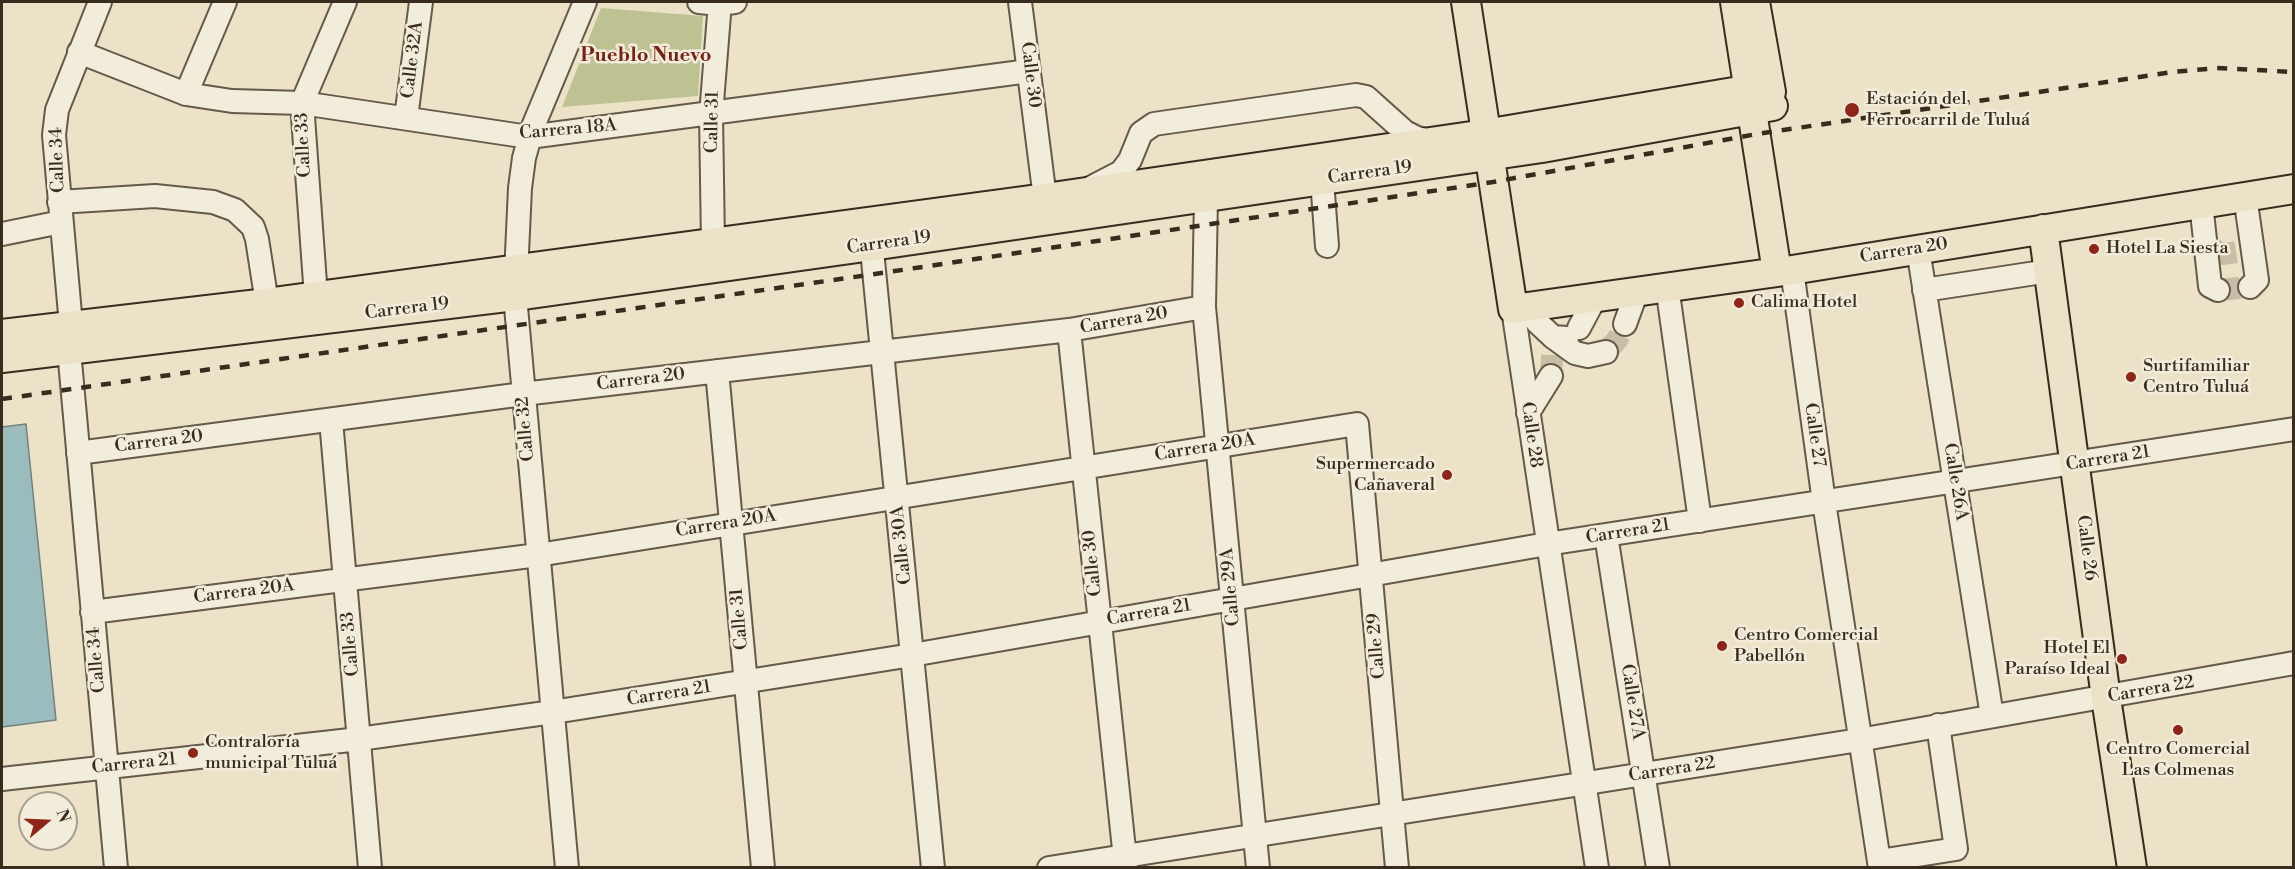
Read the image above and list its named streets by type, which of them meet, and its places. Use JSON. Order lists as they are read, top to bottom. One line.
{"streets":{"main road":["Carrera 19","Carrera 20","Calle 28","Calle 27","Calle 26"],"street":["Calle 32A","Calle 30","Calle 31","Carrera 18A","Calle 33","Calle 34","Calle 32","Carrera 20A","Carrera 21","Calle 26A","Calle 30A","Calle 29A","Calle 29","Carrera 22","Calle 27A"]},"crossings":[["Calle 32A","Carrera 18A"],["Calle 30","Carrera 18A"],["Calle 30","Carrera 19"],["Calle 30","Carrera 20"],["Calle 30","Carrera 20A"],["Calle 30","Carrera 21"],["Calle 30","Carrera 22"],["Calle 31","Carrera 18A"],["Calle 31","Carrera 19"],["Calle 31","Carrera 20"],["Calle 31","Carrera 20A"],["Calle 31","Carrera 21"],["Carrera 18A","Calle 33"],["Carrera 18A","Calle 34"],["Carrera 18A","Calle 32"],["Calle 33","Carrera 19"],["Calle 33","Carrera 20"],["Calle 33","Carrera 20A"],["Calle 33","Carrera 21"],["Calle 34","Carrera 19"],["Calle 34","Carrera 20"],["Calle 34","Carrera 20A"],["Calle 34","Carrera 21"],["Carrera 19","Calle 32"],["Carrera 19","Calle 28"],["Carrera 19","Calle 27"],["Carrera 19","Calle 30A"],["Carrera 19","Calle 29A"],["Carrera 20","Calle 32"],["Carrera 20","Calle 28"],["Carrera 20","Calle 27"],["Carrera 20","Calle 26A"],["Carrera 20","Calle 30A"],["Carrera 20","Calle 26"],["Carrera 20","Calle 29A"],["Calle 32","Carrera 20A"],["Calle 32","Carrera 21"],["Calle 28","Carrera 21"],["Calle 28","Carrera 22"],["Calle 27","Carrera 21"],["Calle 27","Carrera 22"],["Carrera 20A","Calle 30A"],["Carrera 20A","Calle 29A"],["Carrera 20A","Calle 29"],["Carrera 21","Calle 26A"],["Carrera 21","Calle 30A"],["Carrera 21","Calle 26"],["Carrera 21","Calle 29A"],["Carrera 21","Calle 29"],["Carrera 21","Calle 27A"],["Calle 26A","Carrera 22"],["Calle 26","Carrera 22"],["Calle 29A","Carrera 22"],["Calle 29","Carrera 22"],["Carrera 22","Calle 27A"]],"districts":["Pueblo Nuevo"],"places":["Estación del Ferrocarril de Tuluá","Hotel La Siesta","Calima Hotel","Surtifamiliar Centro Tuluá","Supermercado Cañaveral","Centro Comercial Pabellón","Hotel El Paraíso Ideal","Centro Comercial Las Colmenas","Contraloría municipal Tuluá"],"north":"right"}
